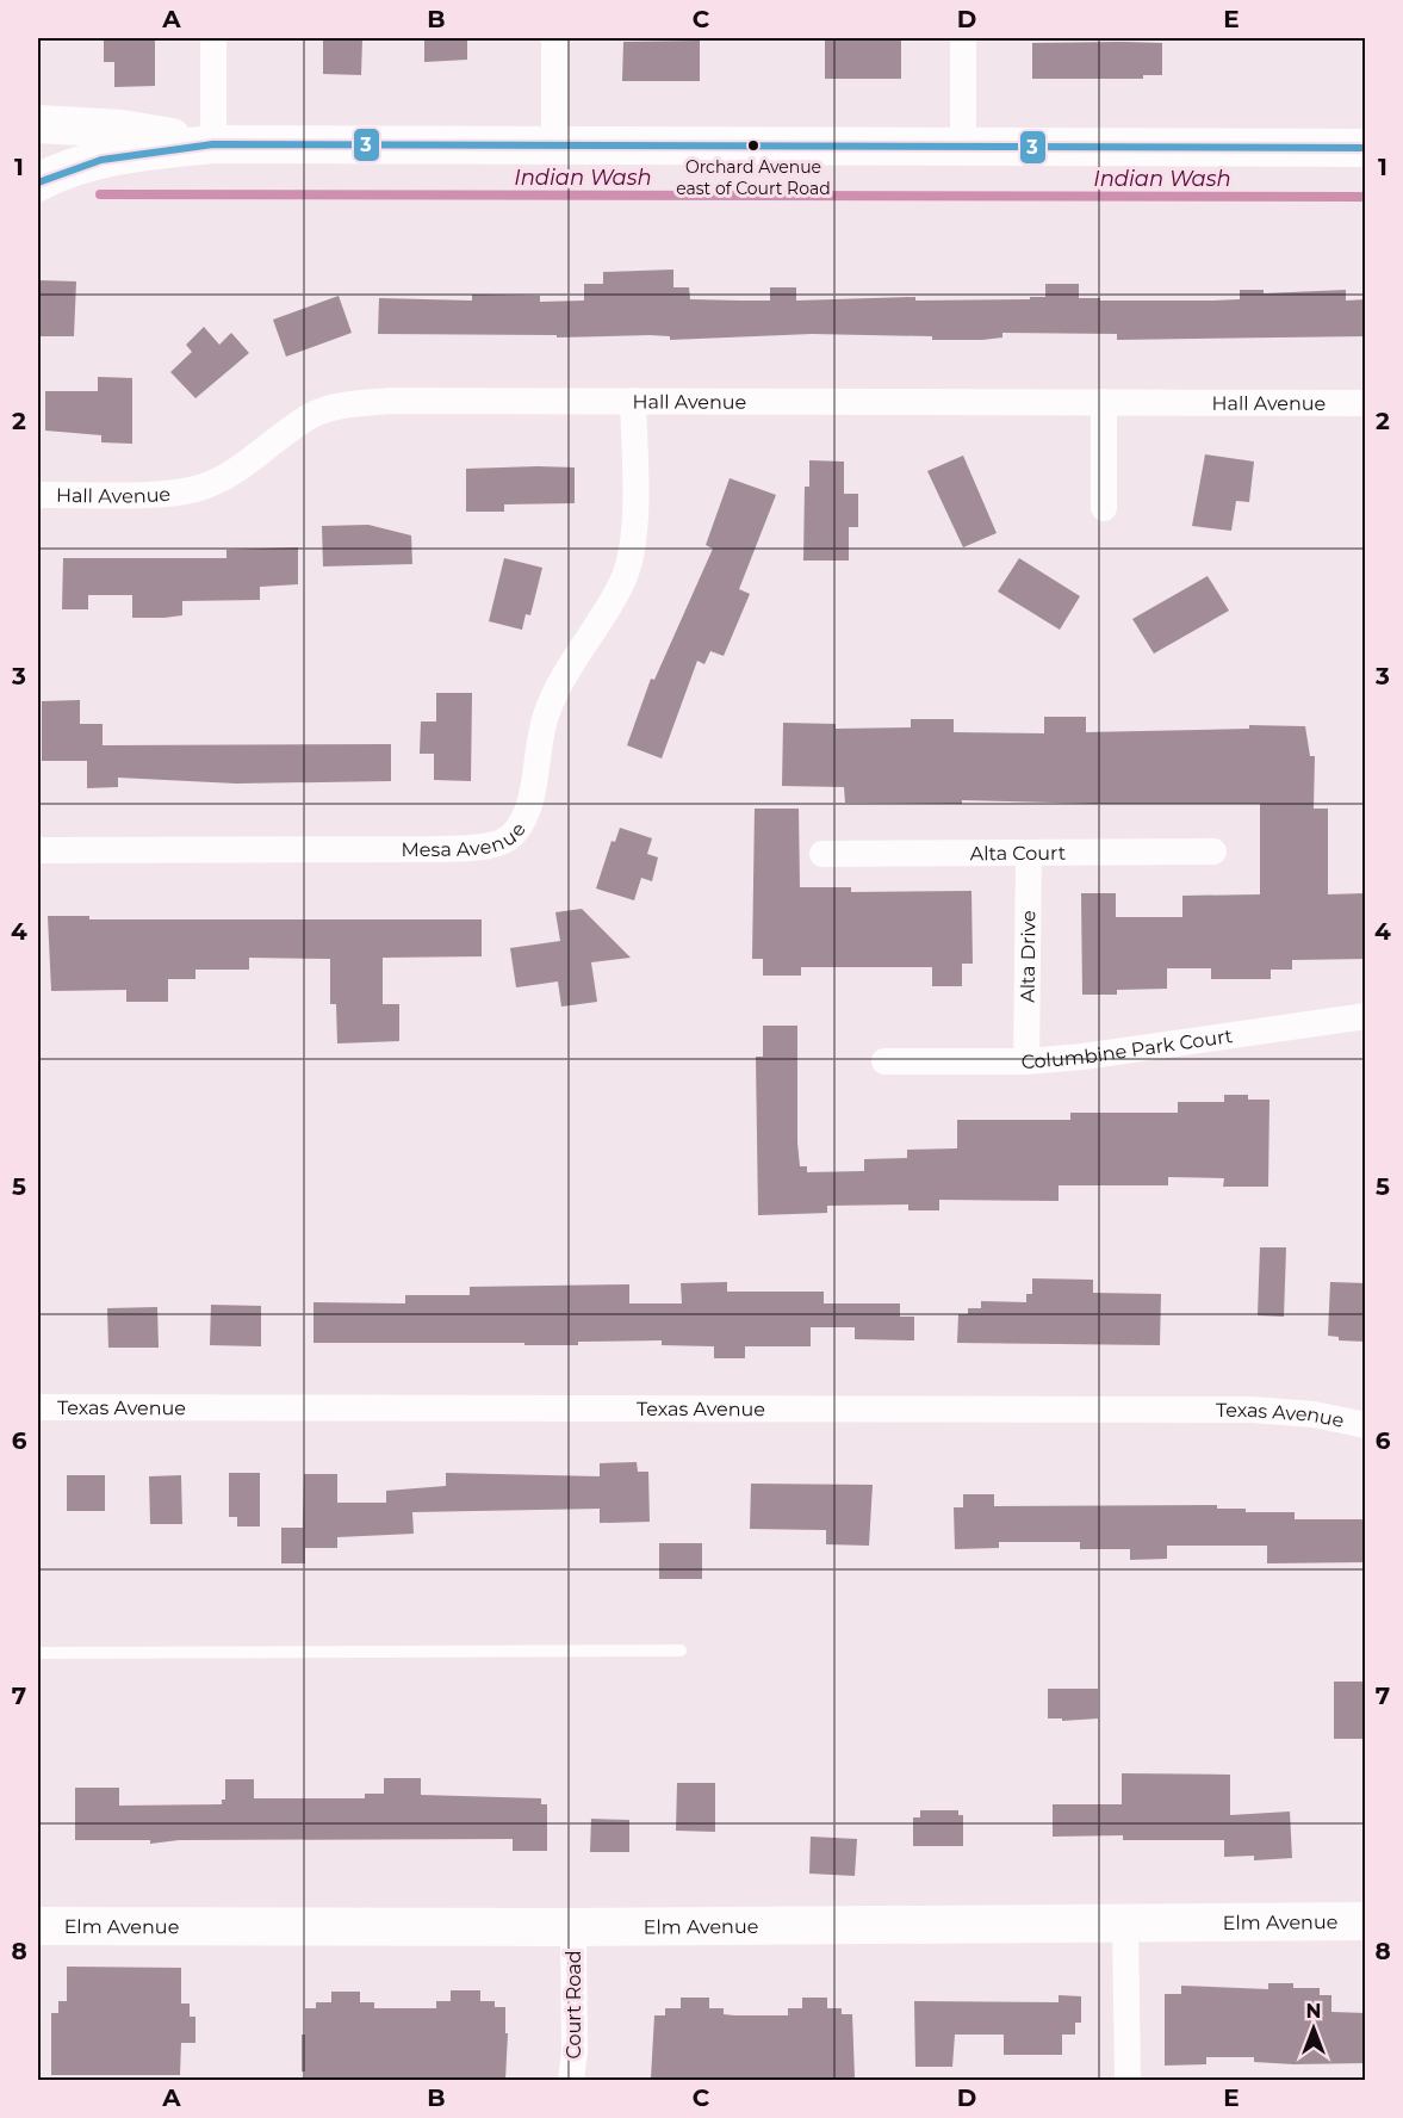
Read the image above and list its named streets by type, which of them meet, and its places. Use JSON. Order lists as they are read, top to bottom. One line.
{"streets":{"main road":["Elm Avenue"],"street":["Hall Avenue","Mesa Avenue","Alta Court","Alta Drive","Columbine Park Court","Texas Avenue","Court Road"]},"crossings":[["Hall Avenue","Mesa Avenue"],["Alta Court","Alta Drive"],["Alta Drive","Columbine Park Court"],["Elm Avenue","Court Road"]],"water":["Indian Wash"],"places":["Orchard Avenue east of Court Road"],"lines":["transit line 3"],"north":"top","grid":{"columns":["A","B","C","D","E"],"rows":["1","2","3","4","5","6","7","8"]}}
